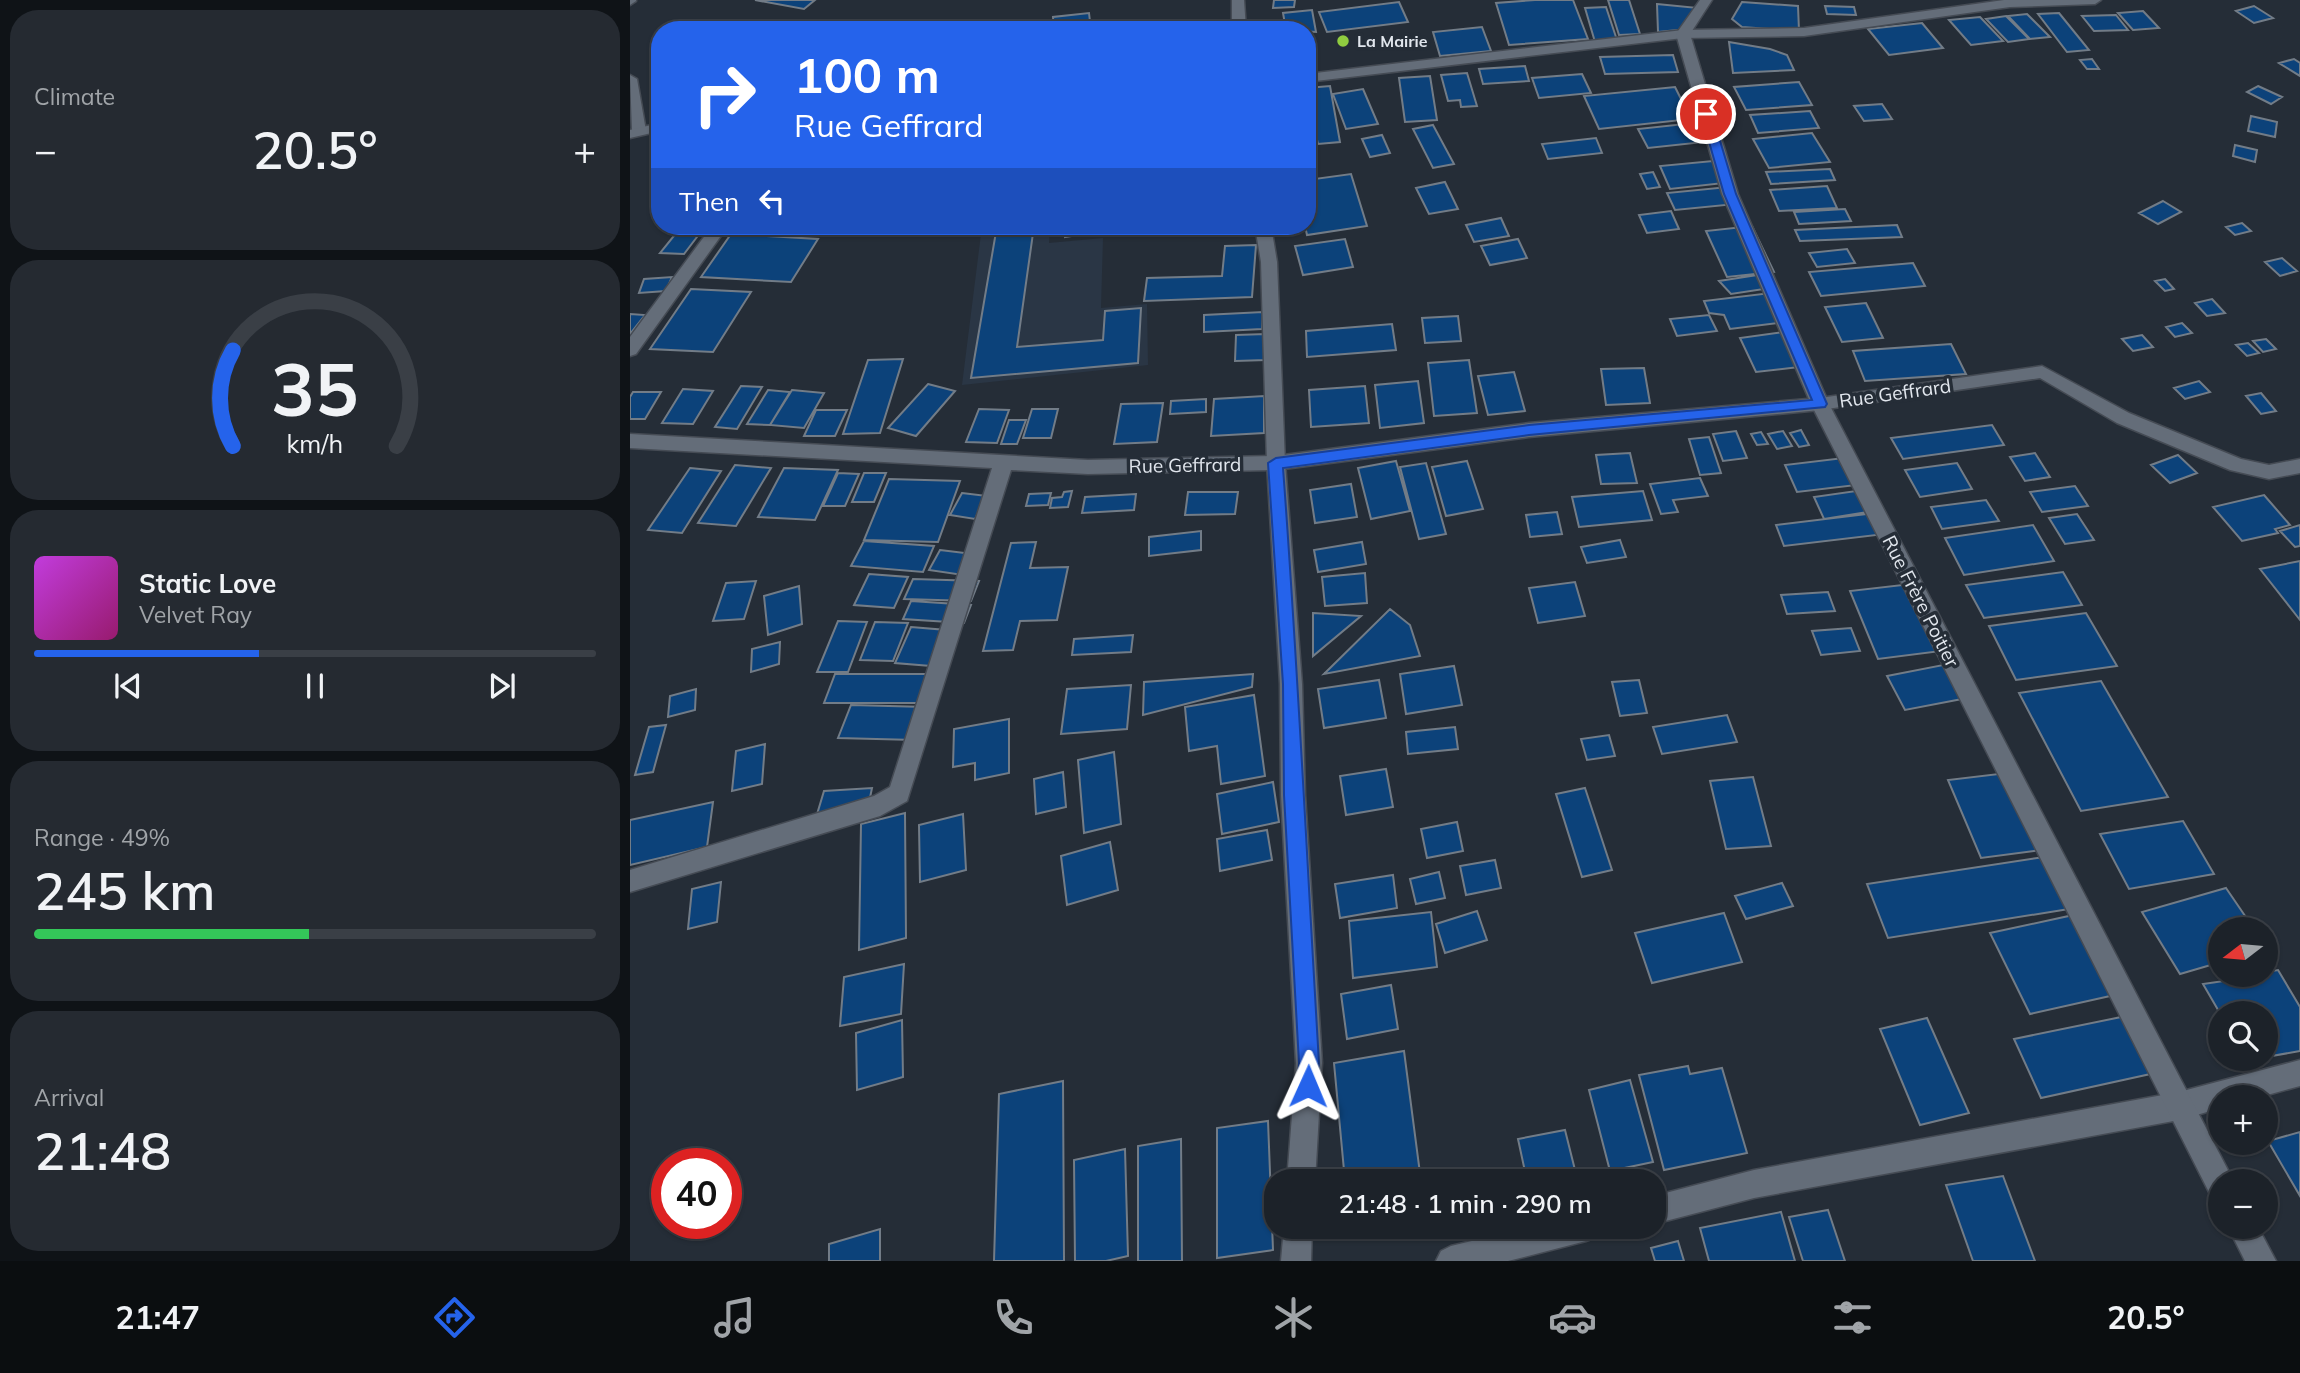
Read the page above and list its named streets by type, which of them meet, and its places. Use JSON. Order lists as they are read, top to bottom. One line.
{"streets":{"street":["Rue Geffrard","Rue Frère Poitier"]},"crossings":[["Rue Geffrard","Rue Frère Poitier"]],"places":["La Mairie"],"north":"left","page":{"tile":["Climate",["Range · 49%","245 km"],["Arrival","21:48"]],"turn":["100 m","Rue Geffrard"],"heat":["−","20.5°","+"],"then":"Then","song":["Static Love","Velvet Ray"],"map_buttons":["+","−"],"limit":"40","trip":"21:48 · 1 min · 290 m","tabs":["21:47","20.5°"],"gauge":["35","km/h"]}}
